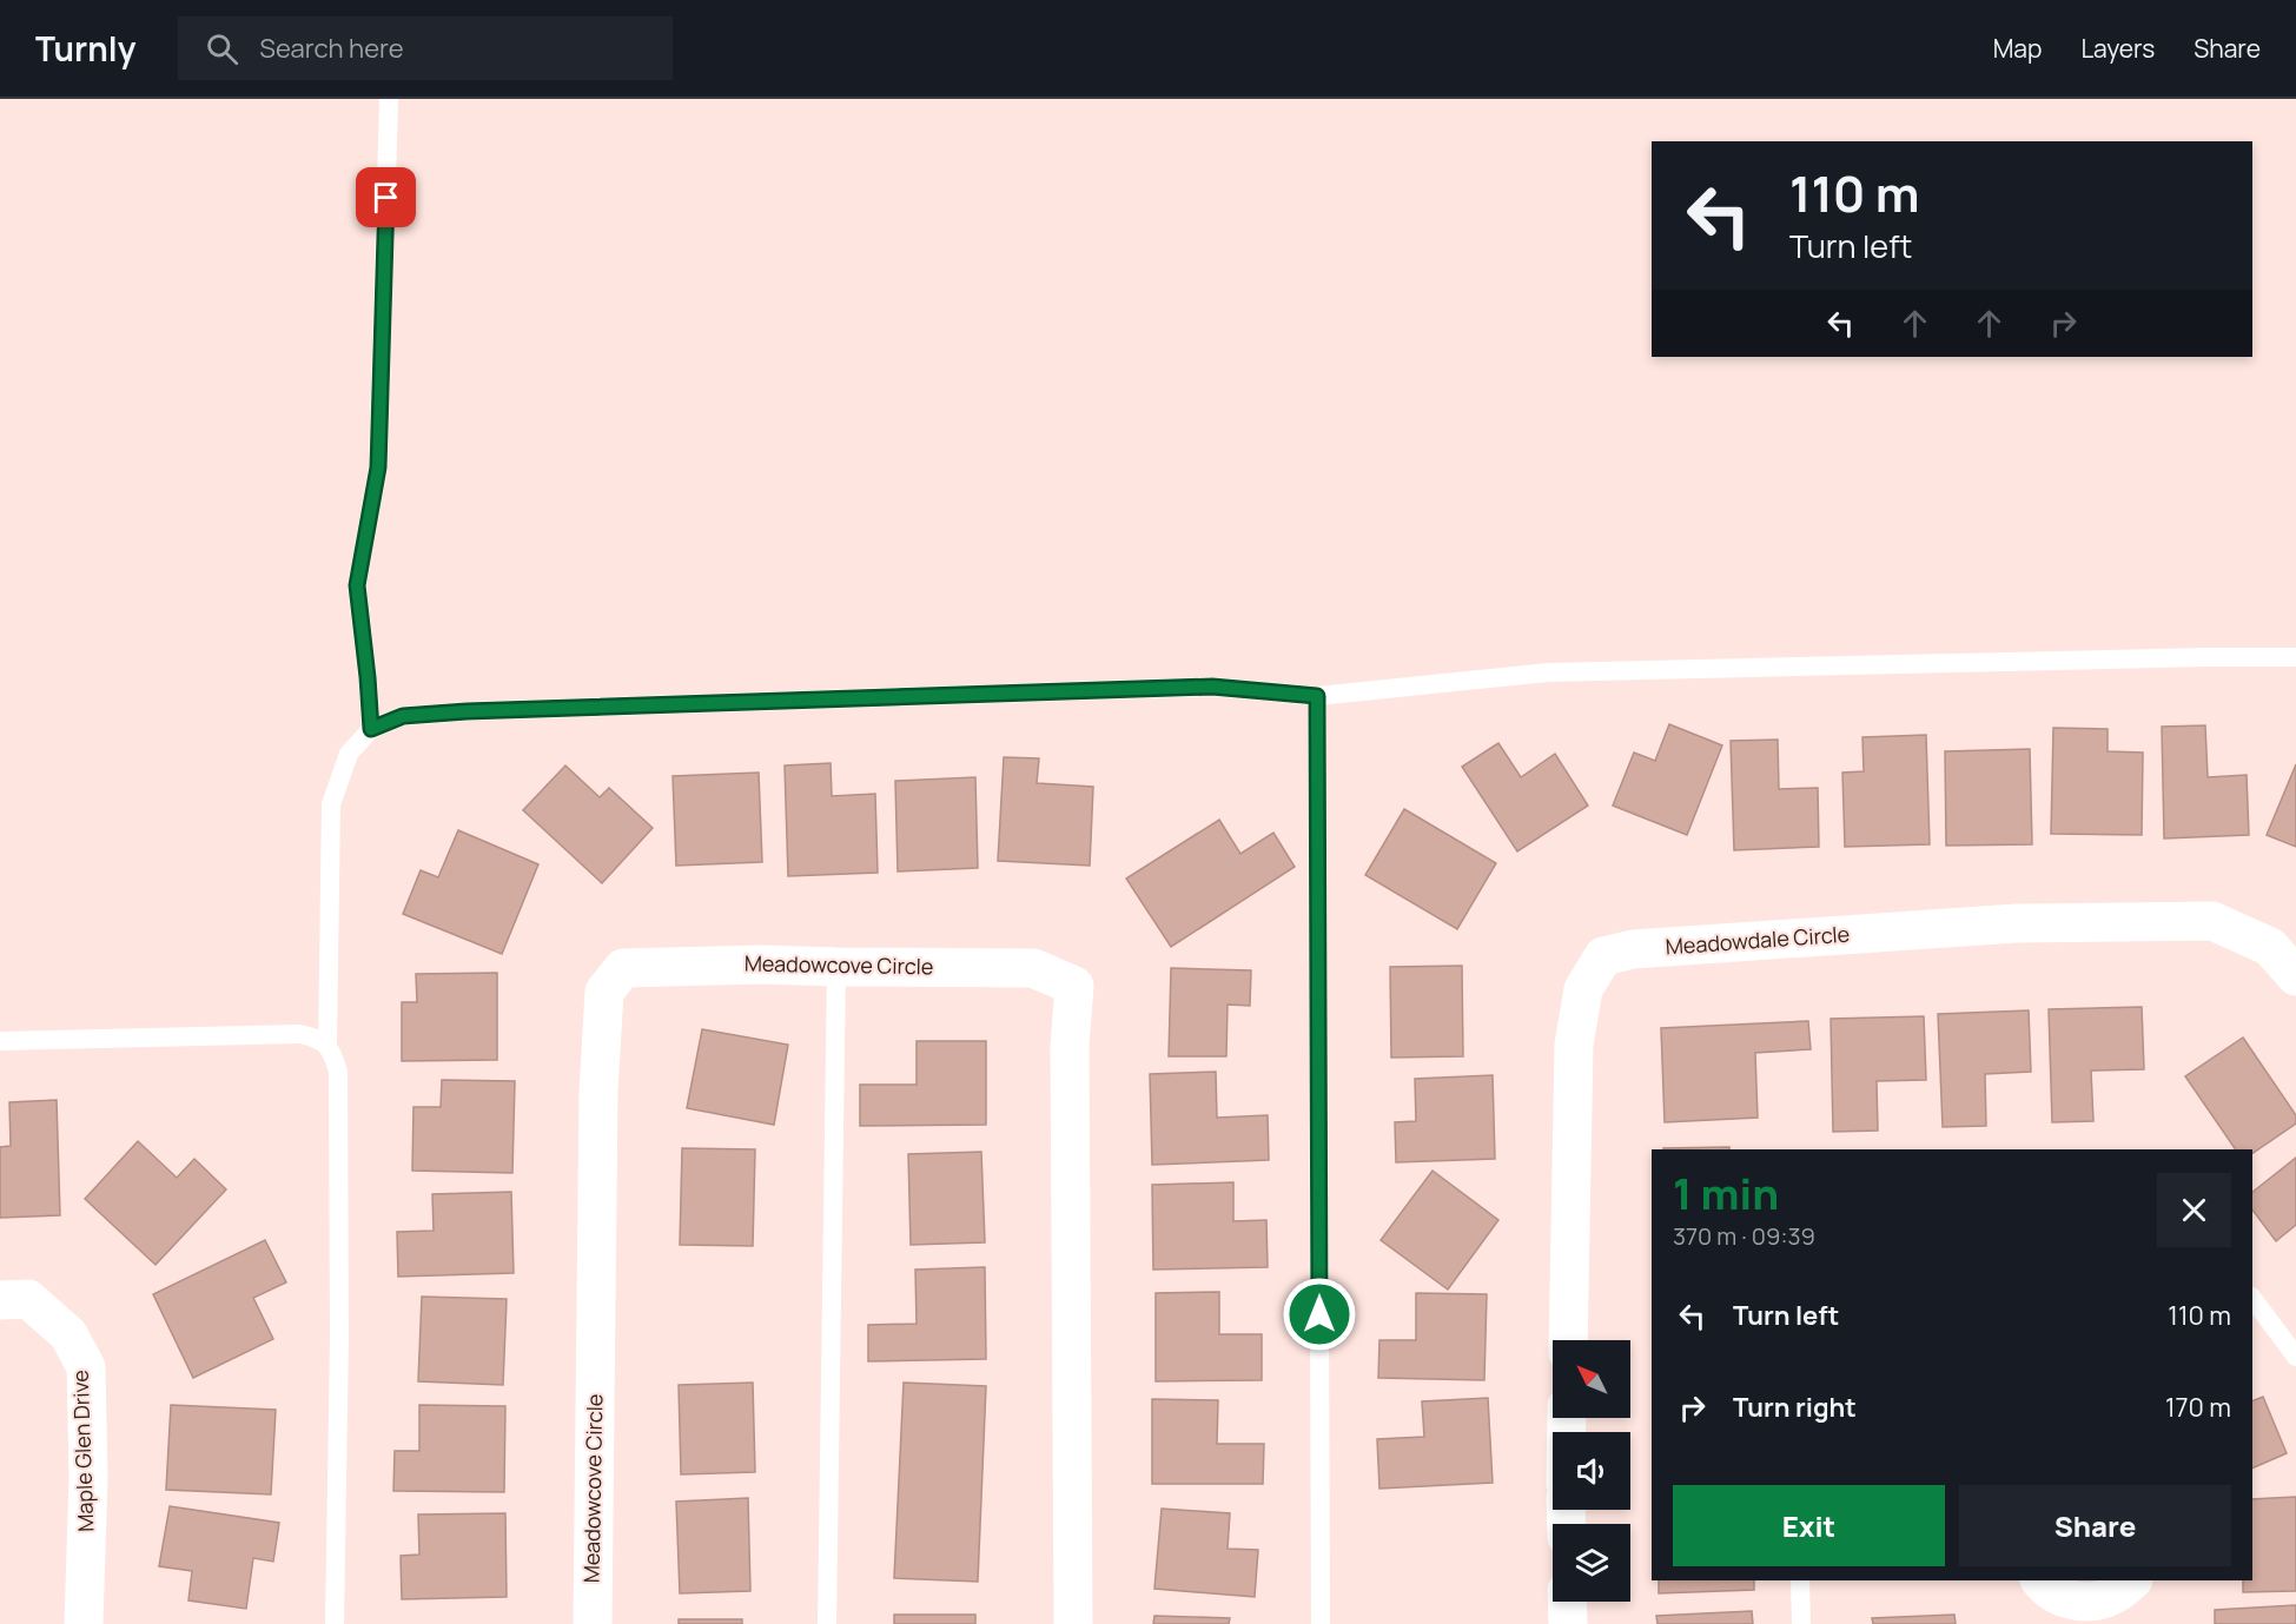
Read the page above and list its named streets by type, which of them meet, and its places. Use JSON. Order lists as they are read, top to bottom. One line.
{"streets":{"street":["Meadowdale Circle","Meadowcove Circle","Maple Glen Drive"]},"north":"top left","page":{"header":"Turnly","search":"Search here","nav":["Map","Layers","Share"],"turn":["110 m","Turn left"],"heading":["1 min","370 m · 09:39"],"list":[{"name":"Turn left","value":"110 m"},{"name":"Turn right","value":"170 m"}],"buttons":["Exit","Share"]}}
